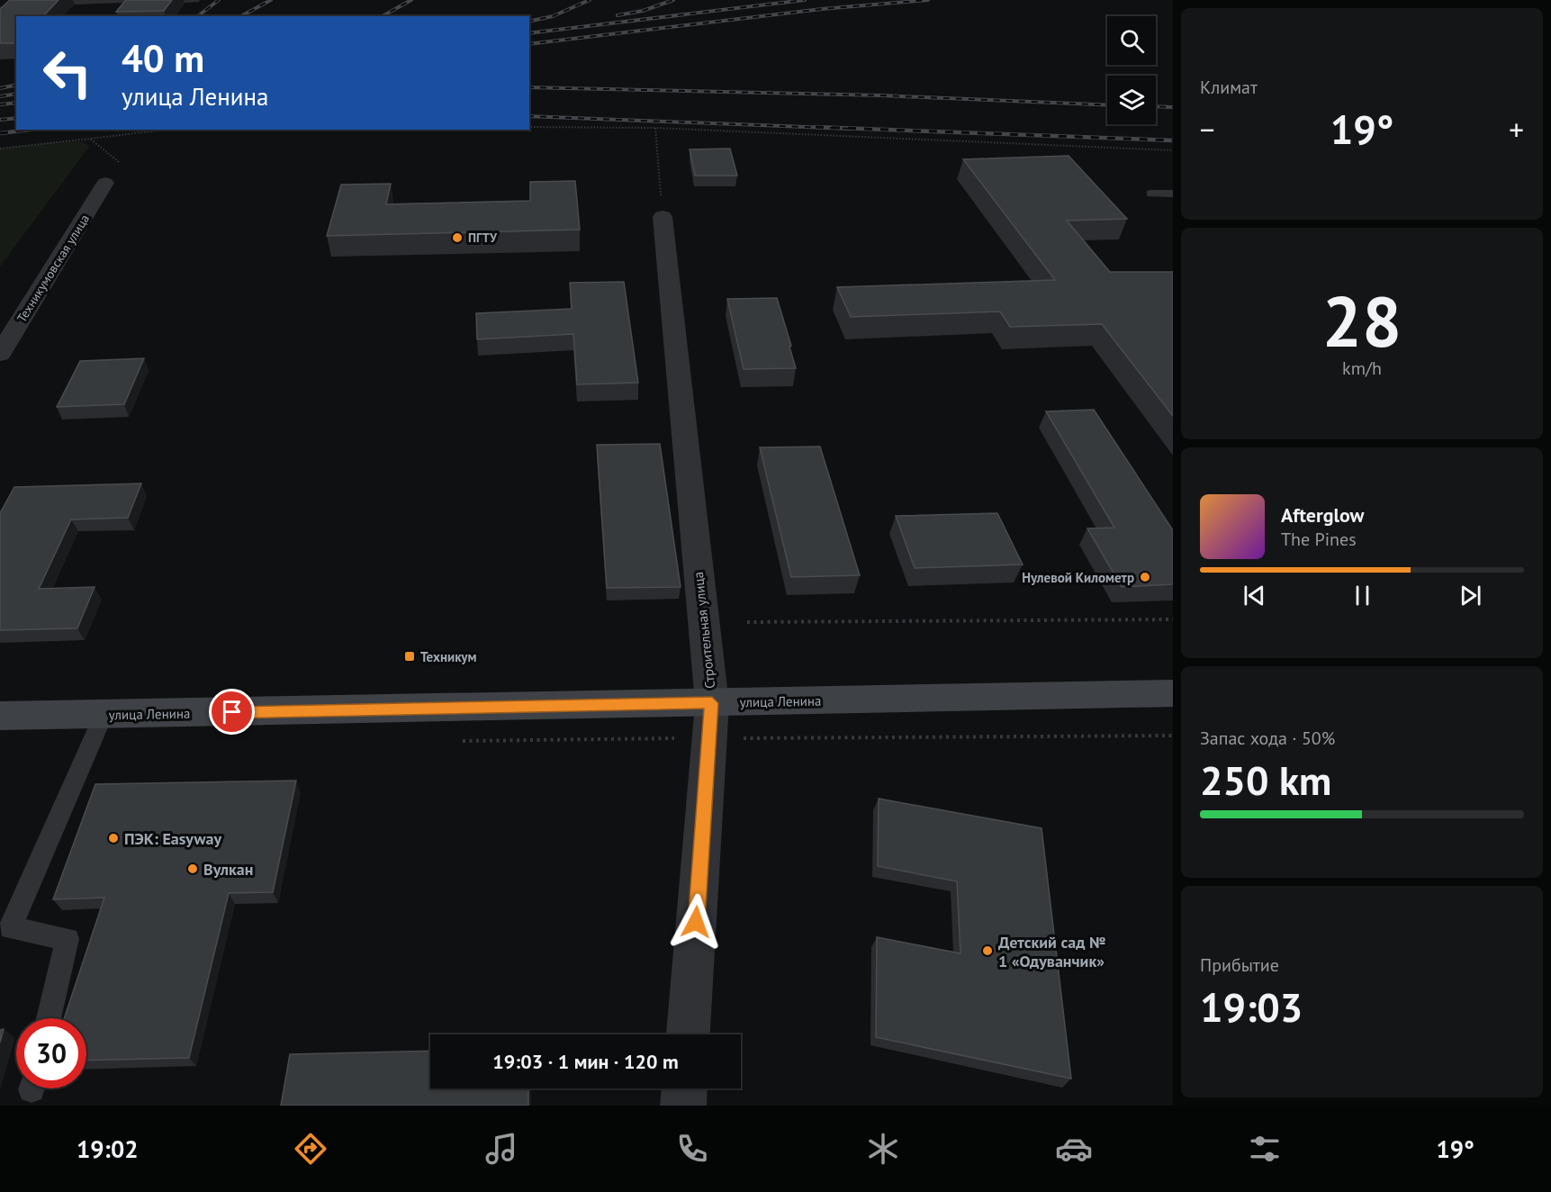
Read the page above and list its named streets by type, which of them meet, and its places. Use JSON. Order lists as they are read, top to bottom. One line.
{"streets":{"main road":["улица Ленина"],"street":["Техникумовская улица","Строительная улица"]},"crossings":[["Строительная улица","улица Ленина"]],"places":{"other":["ПГТУ","Нулевой Километр","ПЭК: Easyway","Вулкан","Детский сад № 1 «Одуванчик»"],"transit":["Техникум"]},"page":{"tile":["Климат",["28","km/h"],["Запас хода · 50%","250 km"],["Прибытие","19:03"]],"turn":["40 m","улица Ленина"],"heat":["−","19°","+"],"song":["Afterglow","The Pines"],"limit":"30","trip":"19:03 · 1 мин · 120 m","tabs":["19:02","19°"]}}
